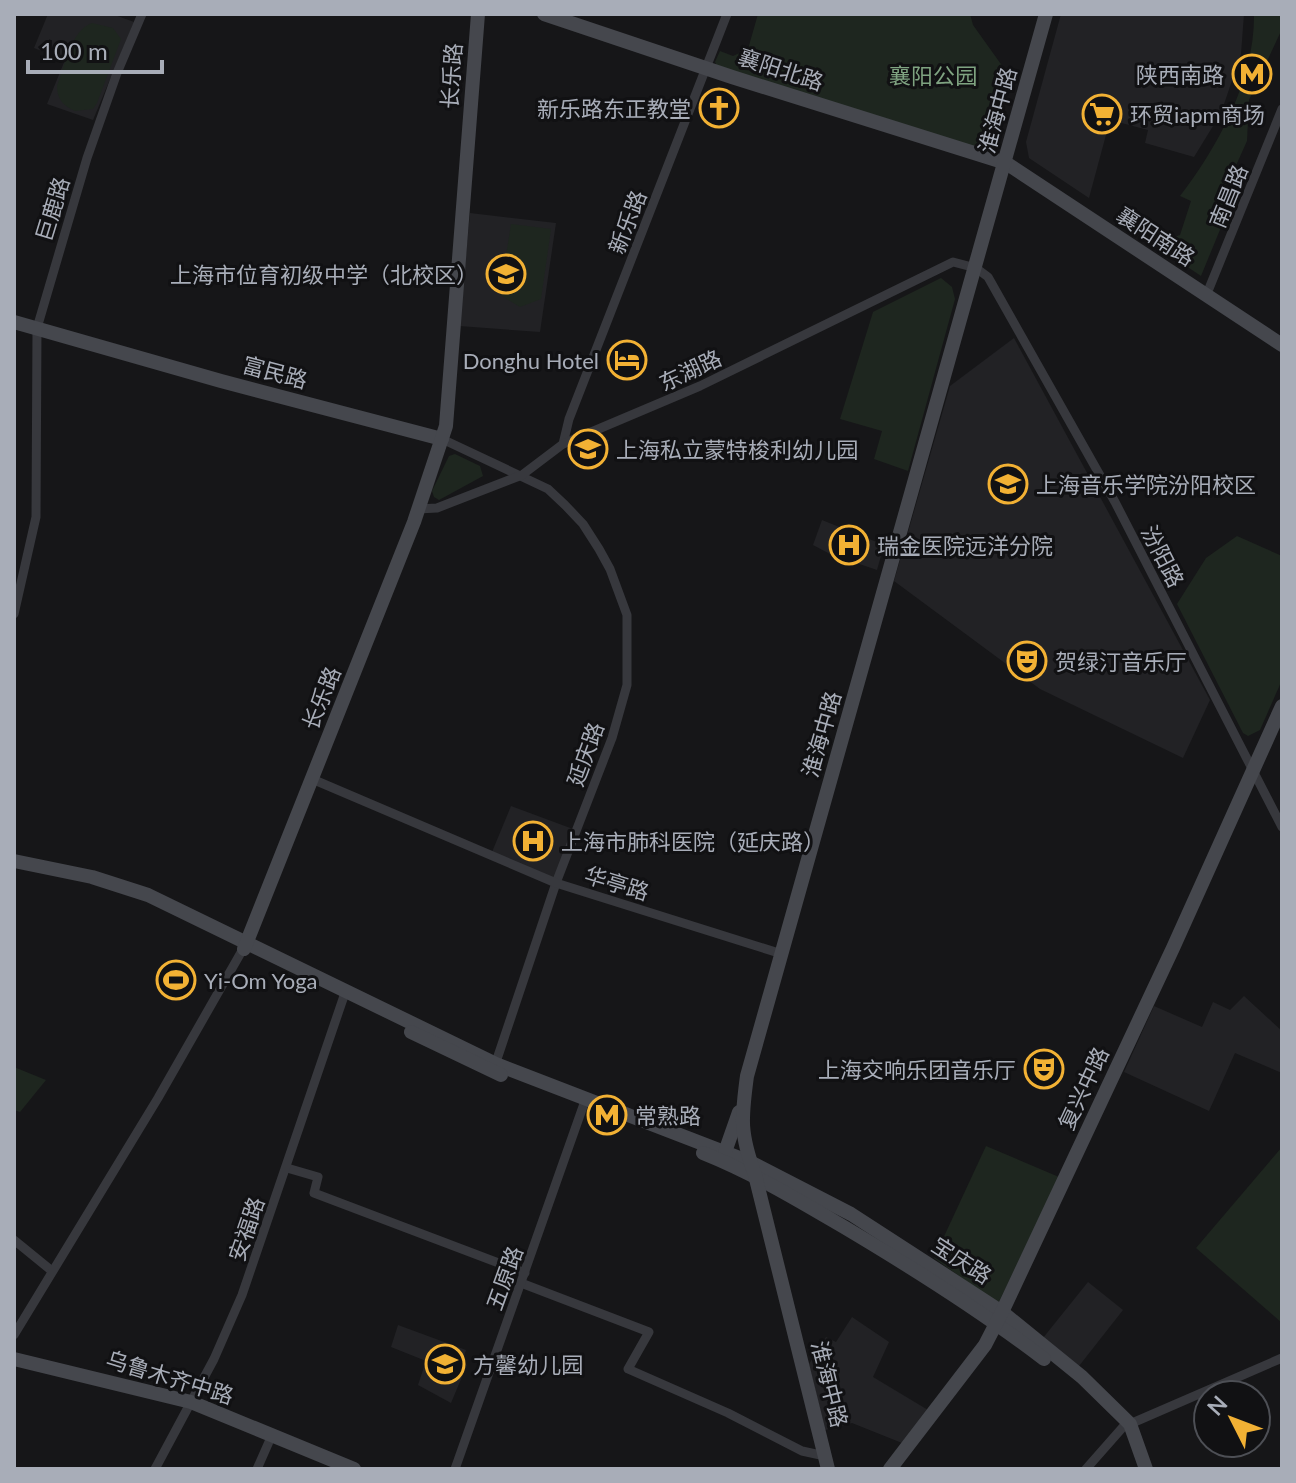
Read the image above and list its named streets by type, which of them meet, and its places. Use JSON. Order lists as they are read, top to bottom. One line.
{"streets":{"main road":["襄阳北路","长乐路","淮海中路","襄阳南路","富民路","复兴中路","宝庆路","乌鲁木齐中路"],"street":["南昌路","巨鹿路","新乐路","东湖路","汾阳路","延庆路","华亭路","安福路","五原路"]},"crossings":[["襄阳北路","淮海中路"],["襄阳北路","新乐路"],["襄阳北路","襄阳南路"],["长乐路","东湖路"],["长乐路","富民路"],["长乐路","华亭路"],["淮海中路","襄阳南路"],["淮海中路","东湖路"],["淮海中路","汾阳路"],["淮海中路","华亭路"],["淮海中路","宝庆路"],["南昌路","襄阳南路"],["巨鹿路","富民路"],["新乐路","东湖路"],["东湖路","富民路"],["东湖路","汾阳路"],["东湖路","延庆路"],["富民路","延庆路"],["汾阳路","复兴中路"],["延庆路","华亭路"],["复兴中路","宝庆路"],["安福路","乌鲁木齐中路"]],"parks":["襄阳公园"],"places":{"metro station":["陕西南路","常熟路"],"church":["新乐路东正教堂"],"supermarket":["环贸iapm商场"],"school or university":["上海市位育初级中学（北校区）","上海私立蒙特梭利幼儿园","上海音乐学院汾阳校区","方馨幼儿园"],"hotel":["Donghu Hotel"],"hospital":["瑞金医院远洋分院","上海市肺科医院（延庆路）"],"theatre":["贺绿汀音乐厅","上海交响乐团音乐厅"],"sports":["Yi-Om Yoga"]},"scale_bar":"100 m","north":"top left"}
